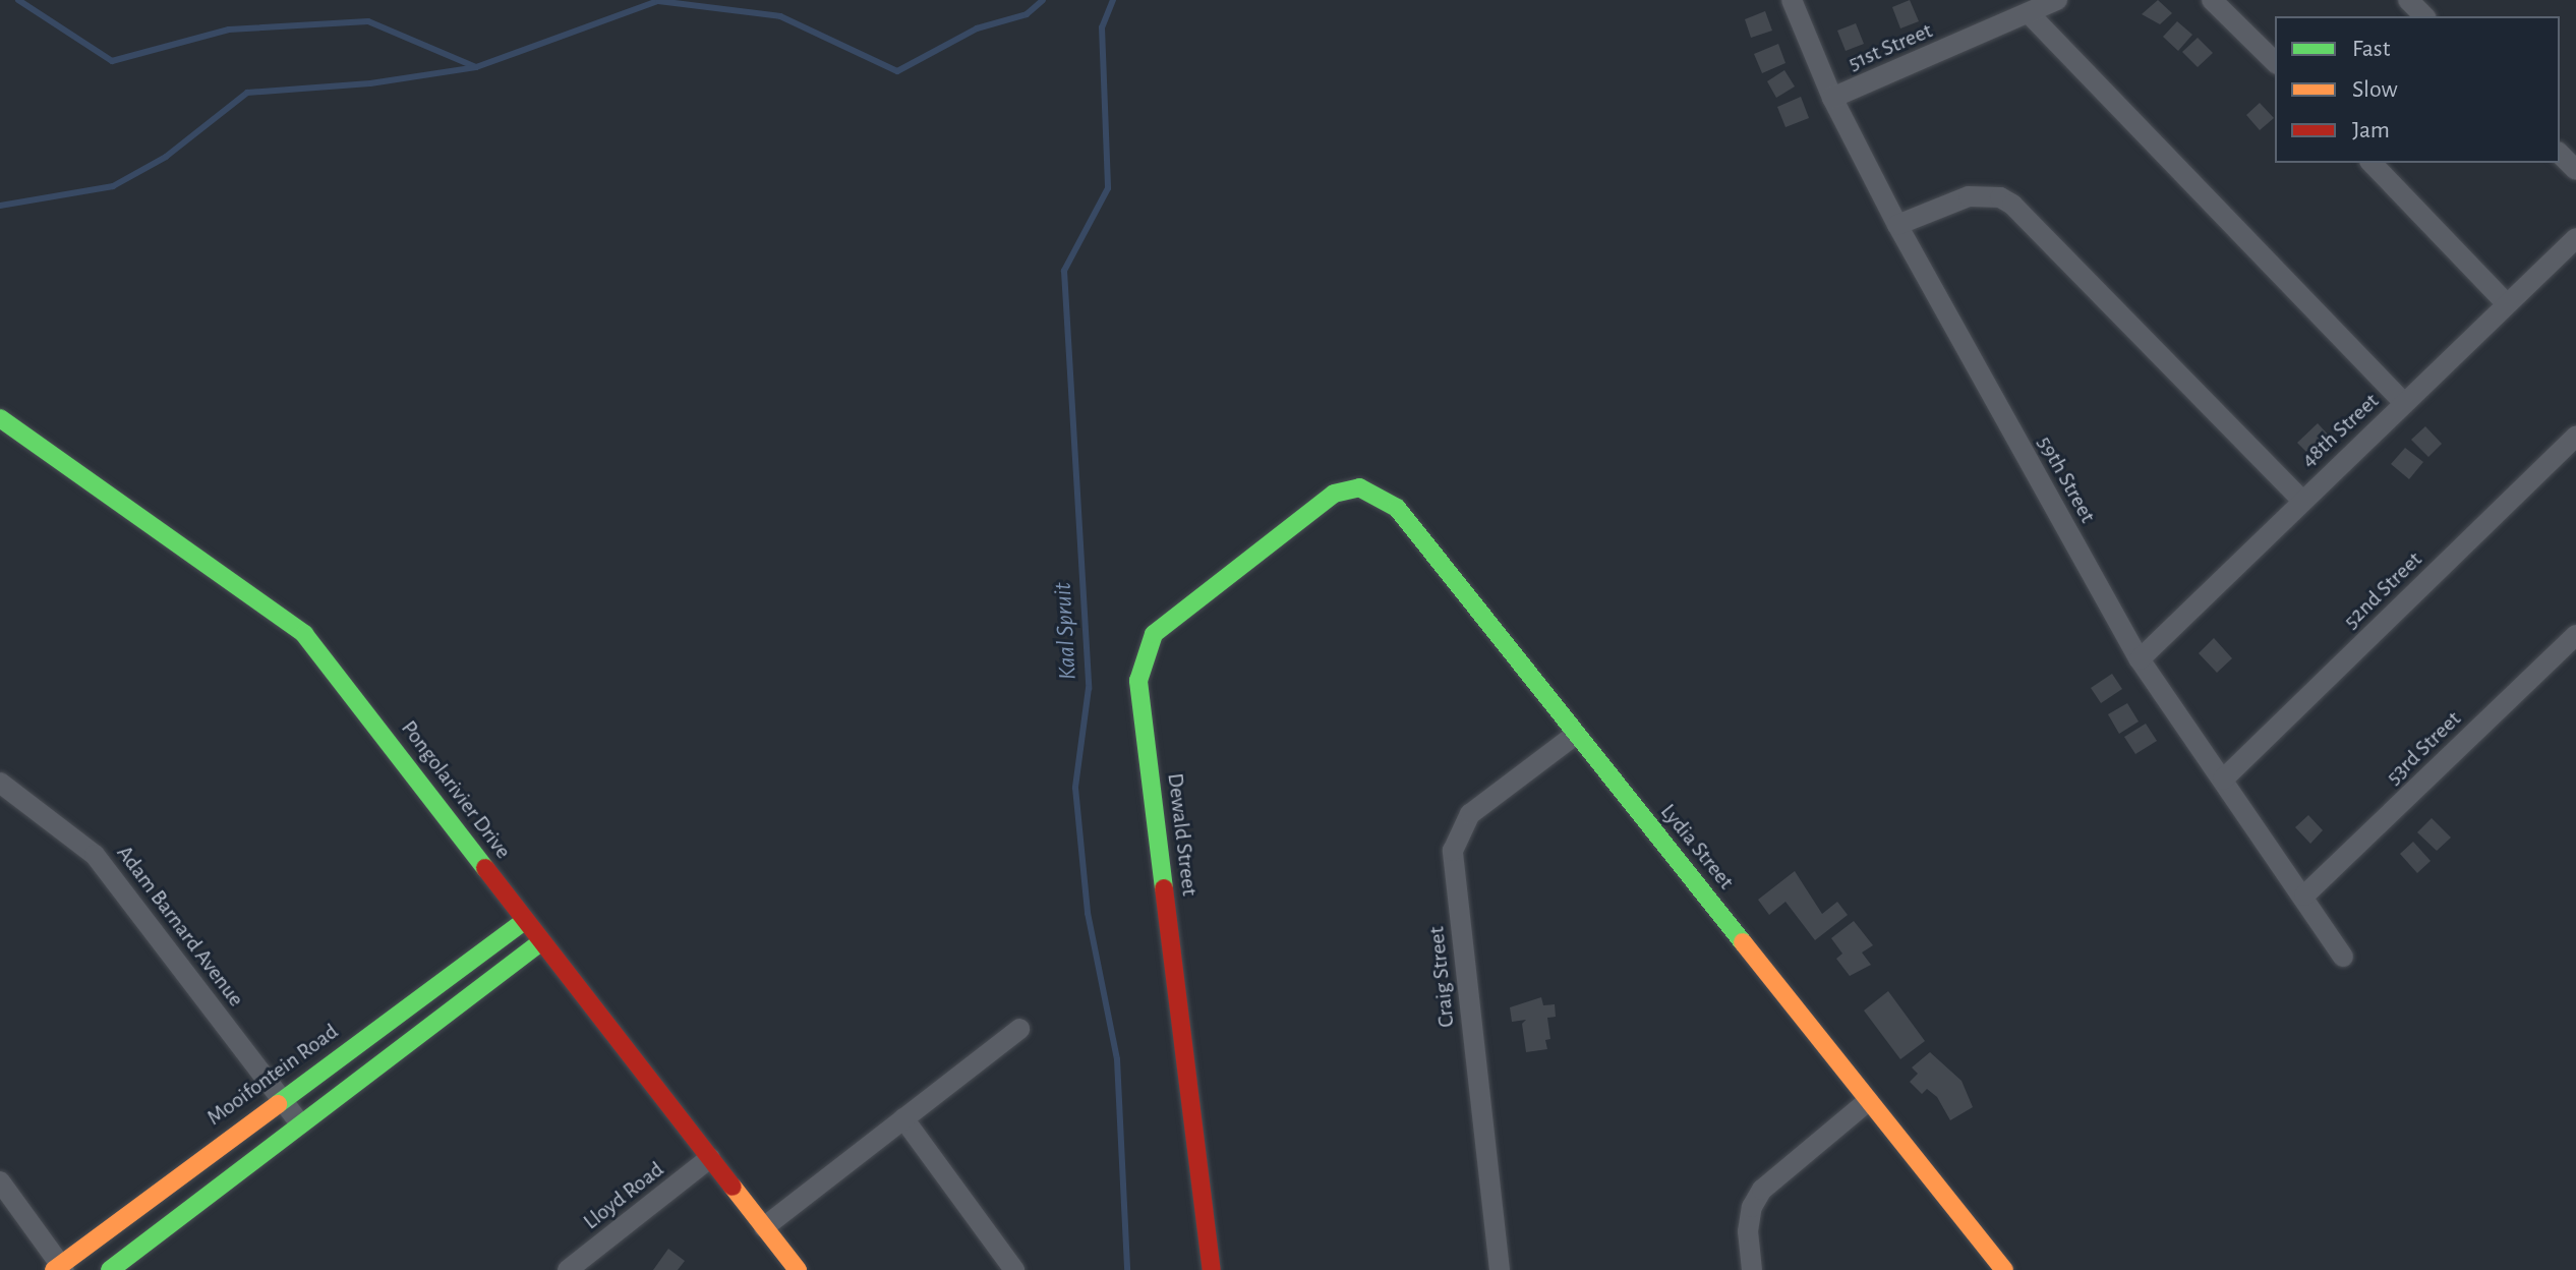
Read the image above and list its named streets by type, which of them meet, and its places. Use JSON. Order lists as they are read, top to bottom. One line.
{"streets":{"street":["51st Street","48th Street","59th Street","52nd Street","53rd Street","Pongolarivier Drive","Dewald Street","Lydia Street","Adam Barnard Avenue","Craig Street","Mooifontein Road","Lloyd Road"]},"crossings":[["51st Street","59th Street"],["48th Street","59th Street"],["59th Street","52nd Street"],["59th Street","53rd Street"],["Pongolarivier Drive","Mooifontein Road"],["Pongolarivier Drive","Lloyd Road"],["Dewald Street","Lydia Street"],["Lydia Street","Craig Street"],["Adam Barnard Avenue","Mooifontein Road"]],"water":["Kaal Spruit"],"legend":["Fast","Slow","Jam"]}
